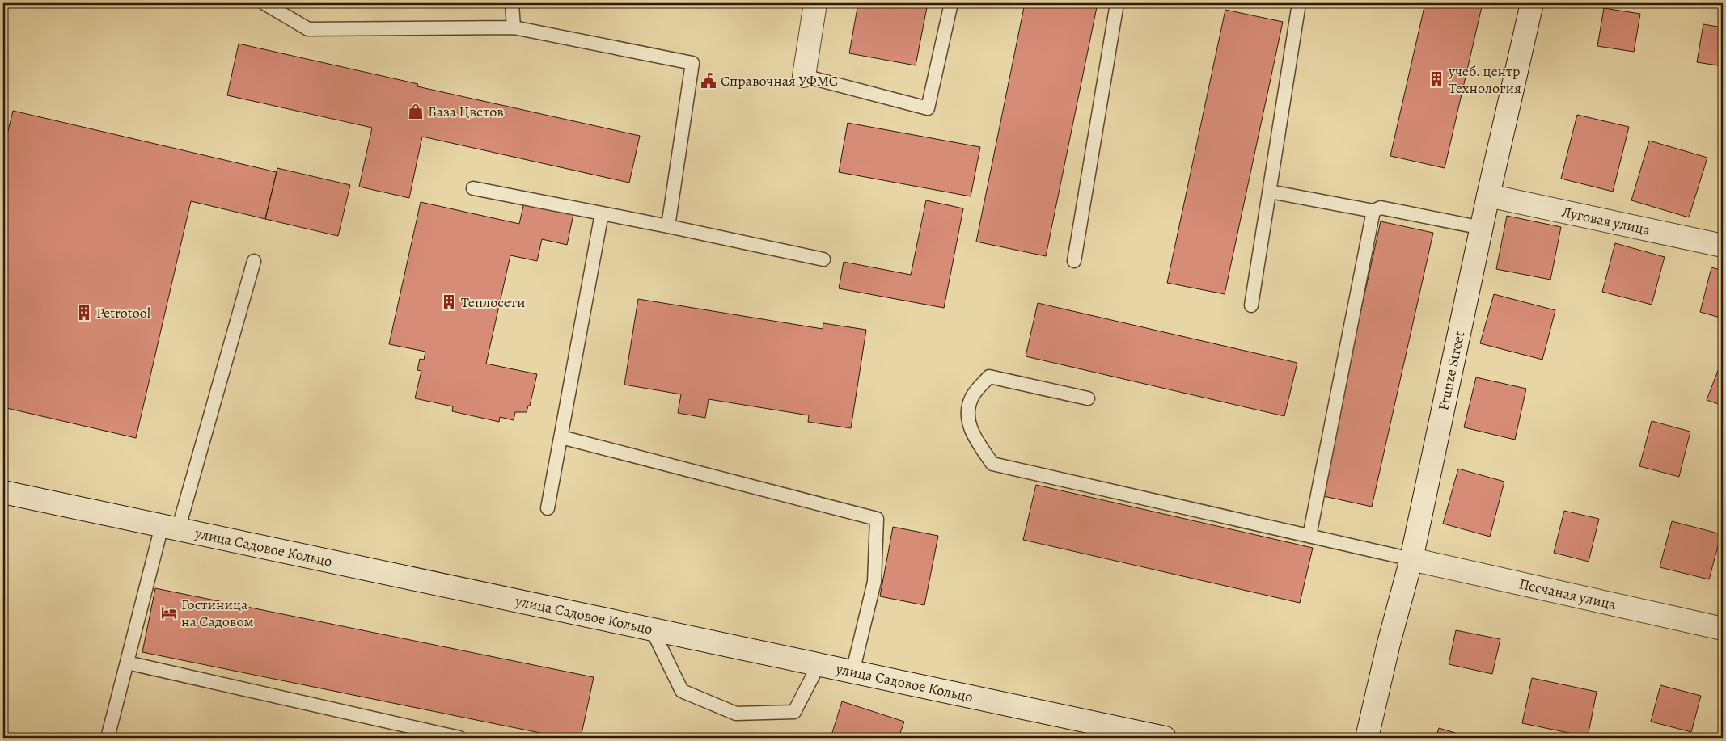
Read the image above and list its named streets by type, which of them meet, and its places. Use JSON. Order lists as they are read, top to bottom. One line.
{"streets":{"main road":["Луговая улица","Frunze Street","улица Садовое Кольцо","Песчаная улица"]},"crossings":[["Луговая улица","Frunze Street"],["Frunze Street","Песчаная улица"]],"places":{"building":["учеб. центр Технология","Теплосети","Petrotool"],"public building":["Справочная УФМС"],"shop":["База Цветов"],"hotel":["Гостиница на Садовом"]}}
